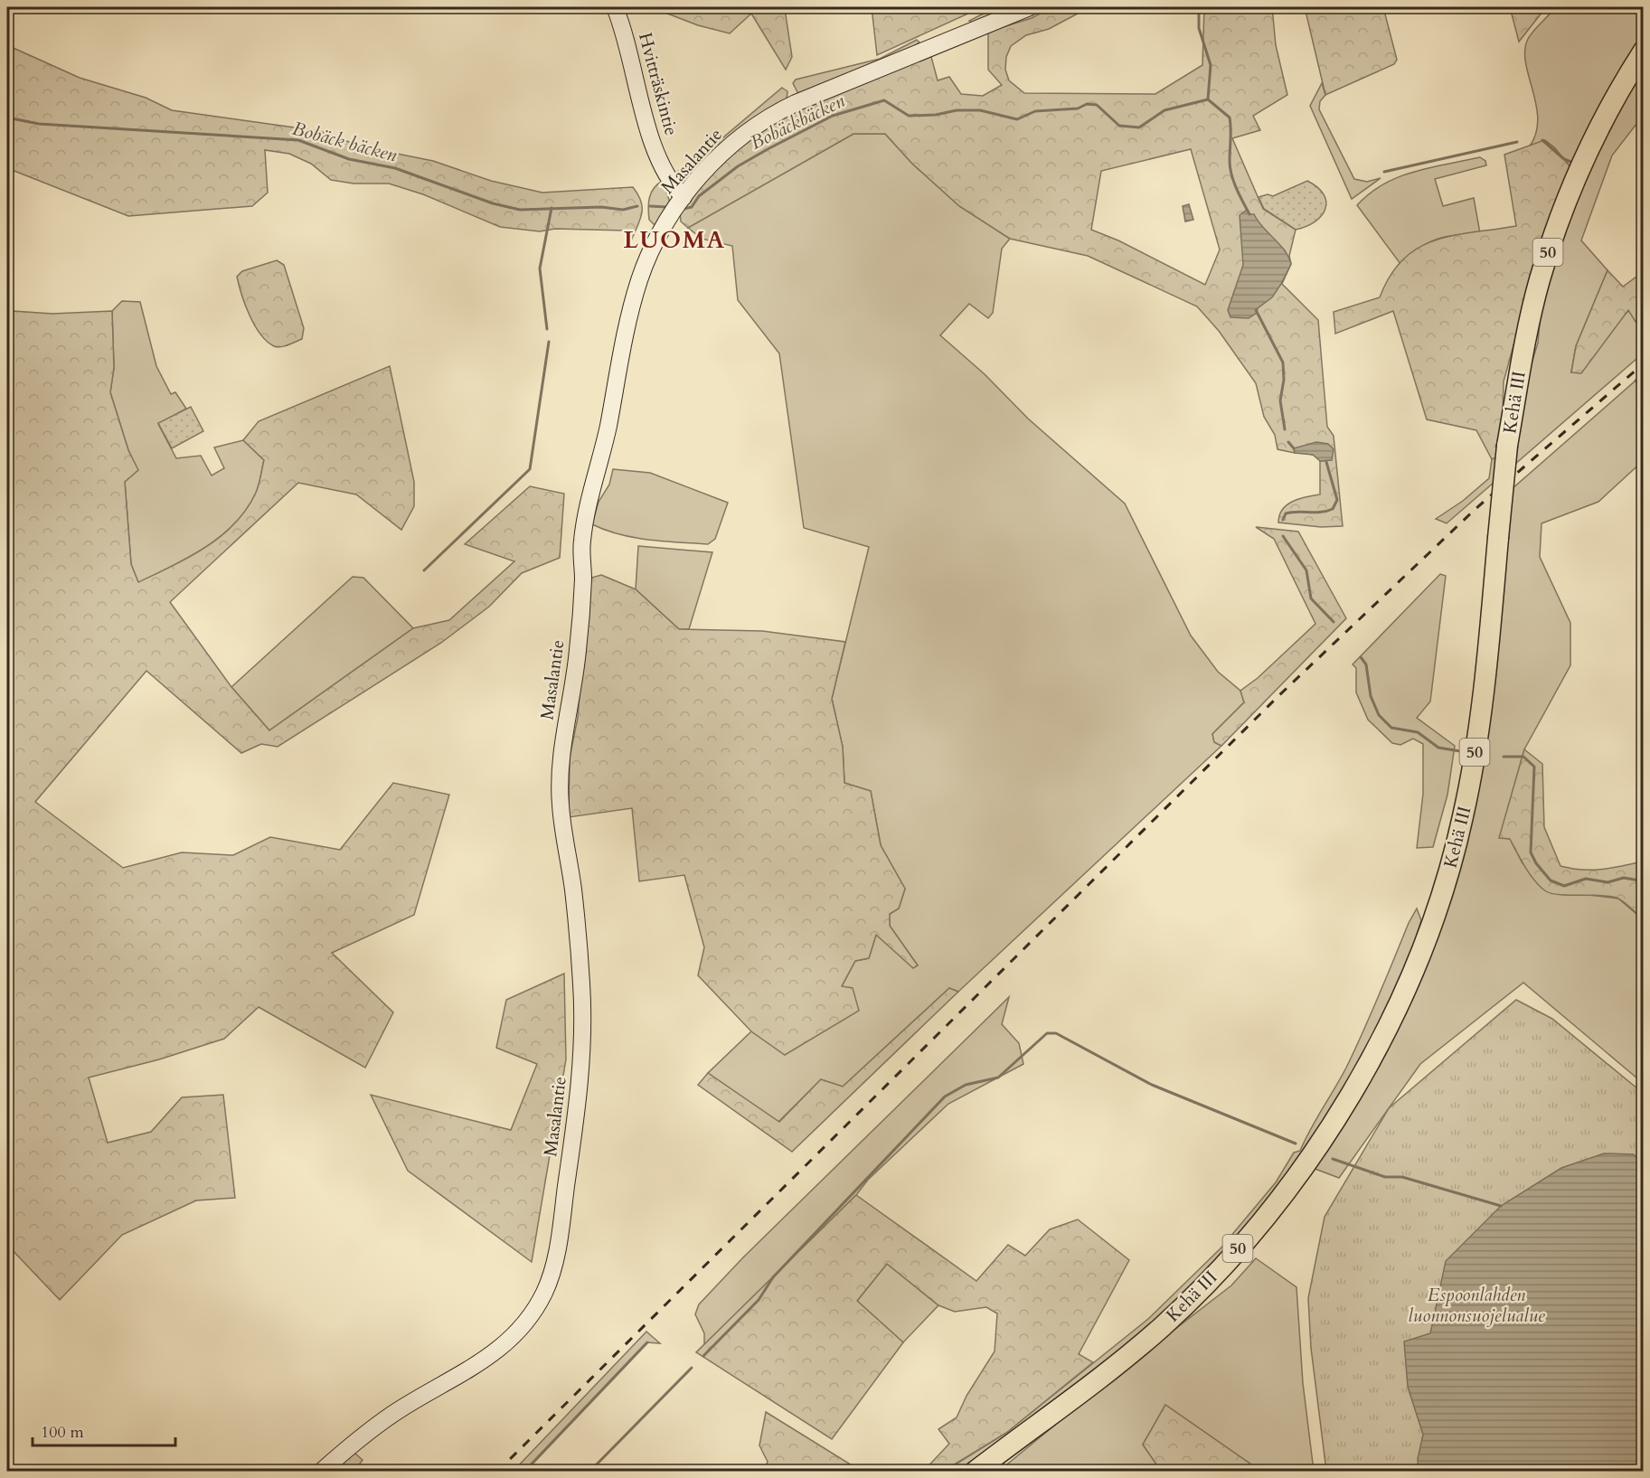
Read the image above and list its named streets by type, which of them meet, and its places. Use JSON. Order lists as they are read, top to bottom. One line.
{"streets":{"highway":["50","Kehä III"],"street":["Hvitträskintie","Masalantie"]},"crossings":[["Hvitträskintie","Masalantie"]],"districts":["LUOMA"],"water":["Bobäckbäcken","Bobäck bäcken"],"parks":["Espoonlahden luonnonsuojelualue"],"scale_bar":"100 m"}
